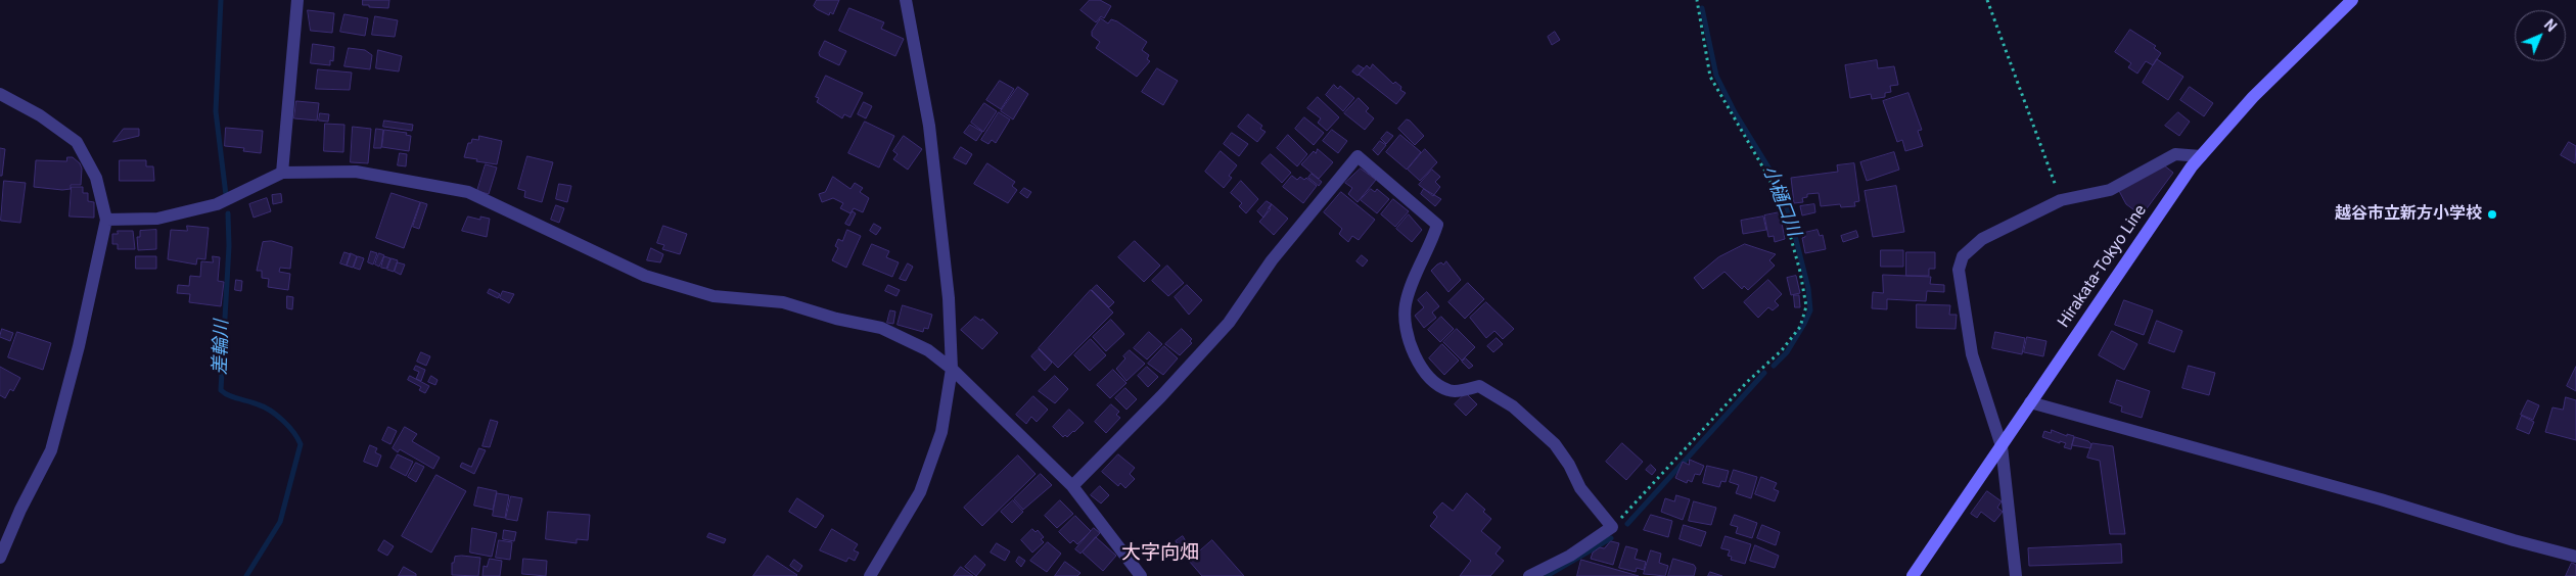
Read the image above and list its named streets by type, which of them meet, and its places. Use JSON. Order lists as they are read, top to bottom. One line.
{"streets":{"main road":["Hirakata-Tokyo Line"]},"districts":["大字向畑"],"water":["小樋口川","差輪川"],"places":["越谷市立新方小学校"],"north":"top right"}
